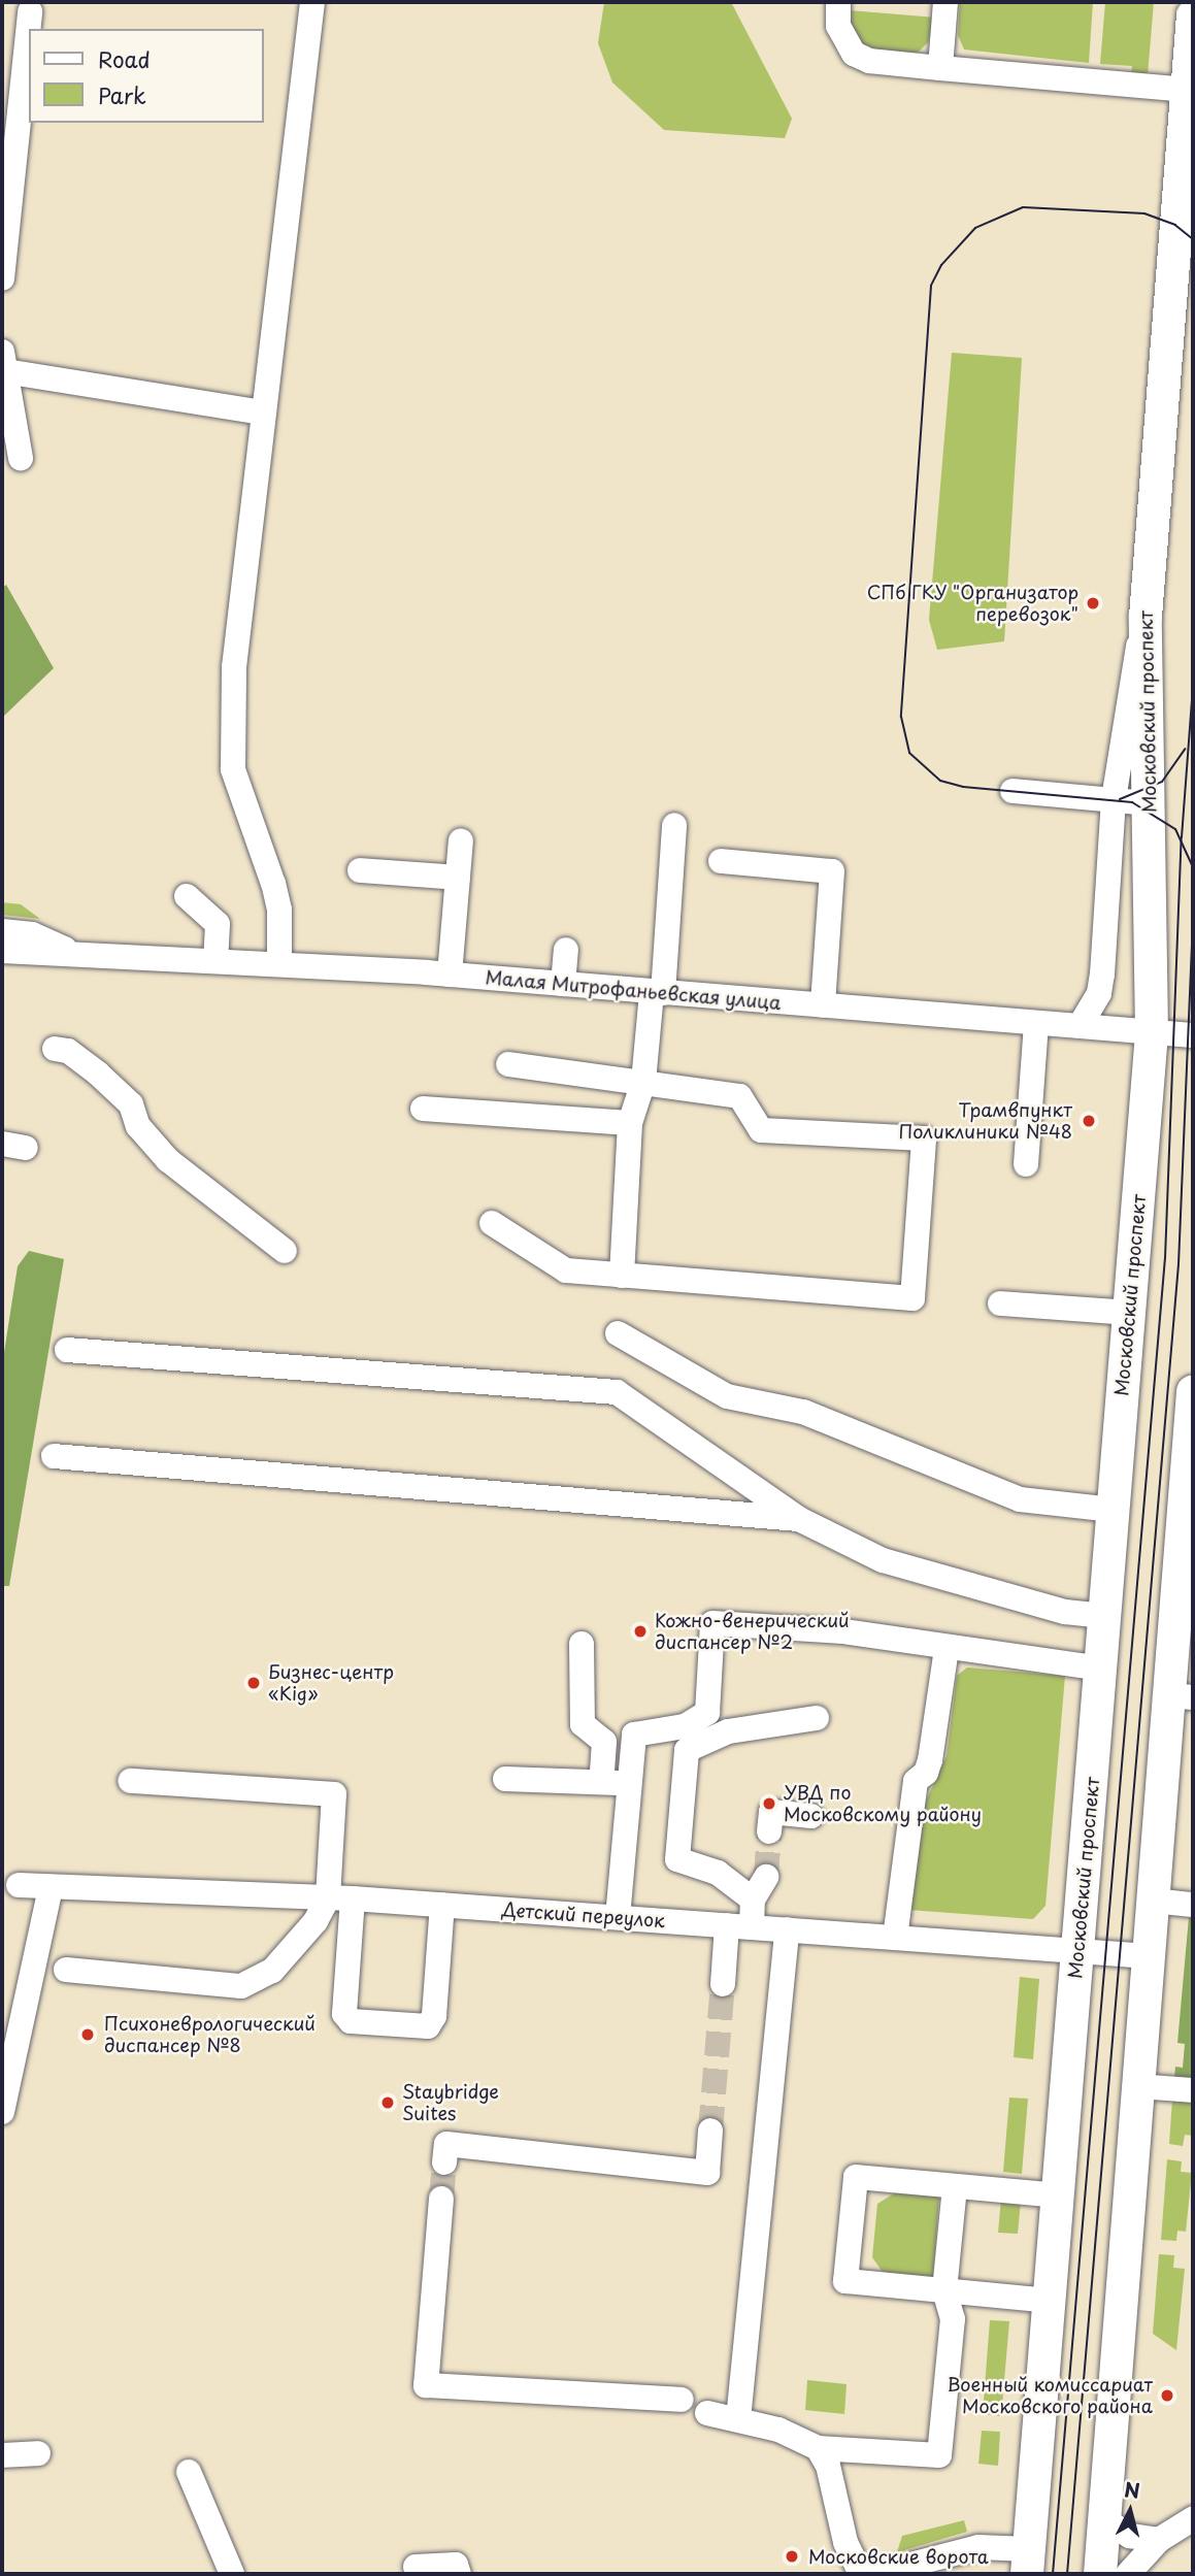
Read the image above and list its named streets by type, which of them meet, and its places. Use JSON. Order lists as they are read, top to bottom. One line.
{"streets":{"main road":["Московский проспект"],"street":["Малая Митрофаньевская улица","Детский переулок"]},"crossings":[["Московский проспект","Малая Митрофаньевская улица"],["Московский проспект","Детский переулок"]],"places":["СПб ГКУ \"Организатор перевозок\"","Трамвпункт Поликлиники №48","Кожно-венерический диспансер №2","Бизнес-центр «Kig»","УВД по Московскому району","Психоневрологический диспансер №8","Staybridge Suites","Военный комиссариат Московского района","Московские ворота"],"legend":["Road","Park"],"north":"top"}
